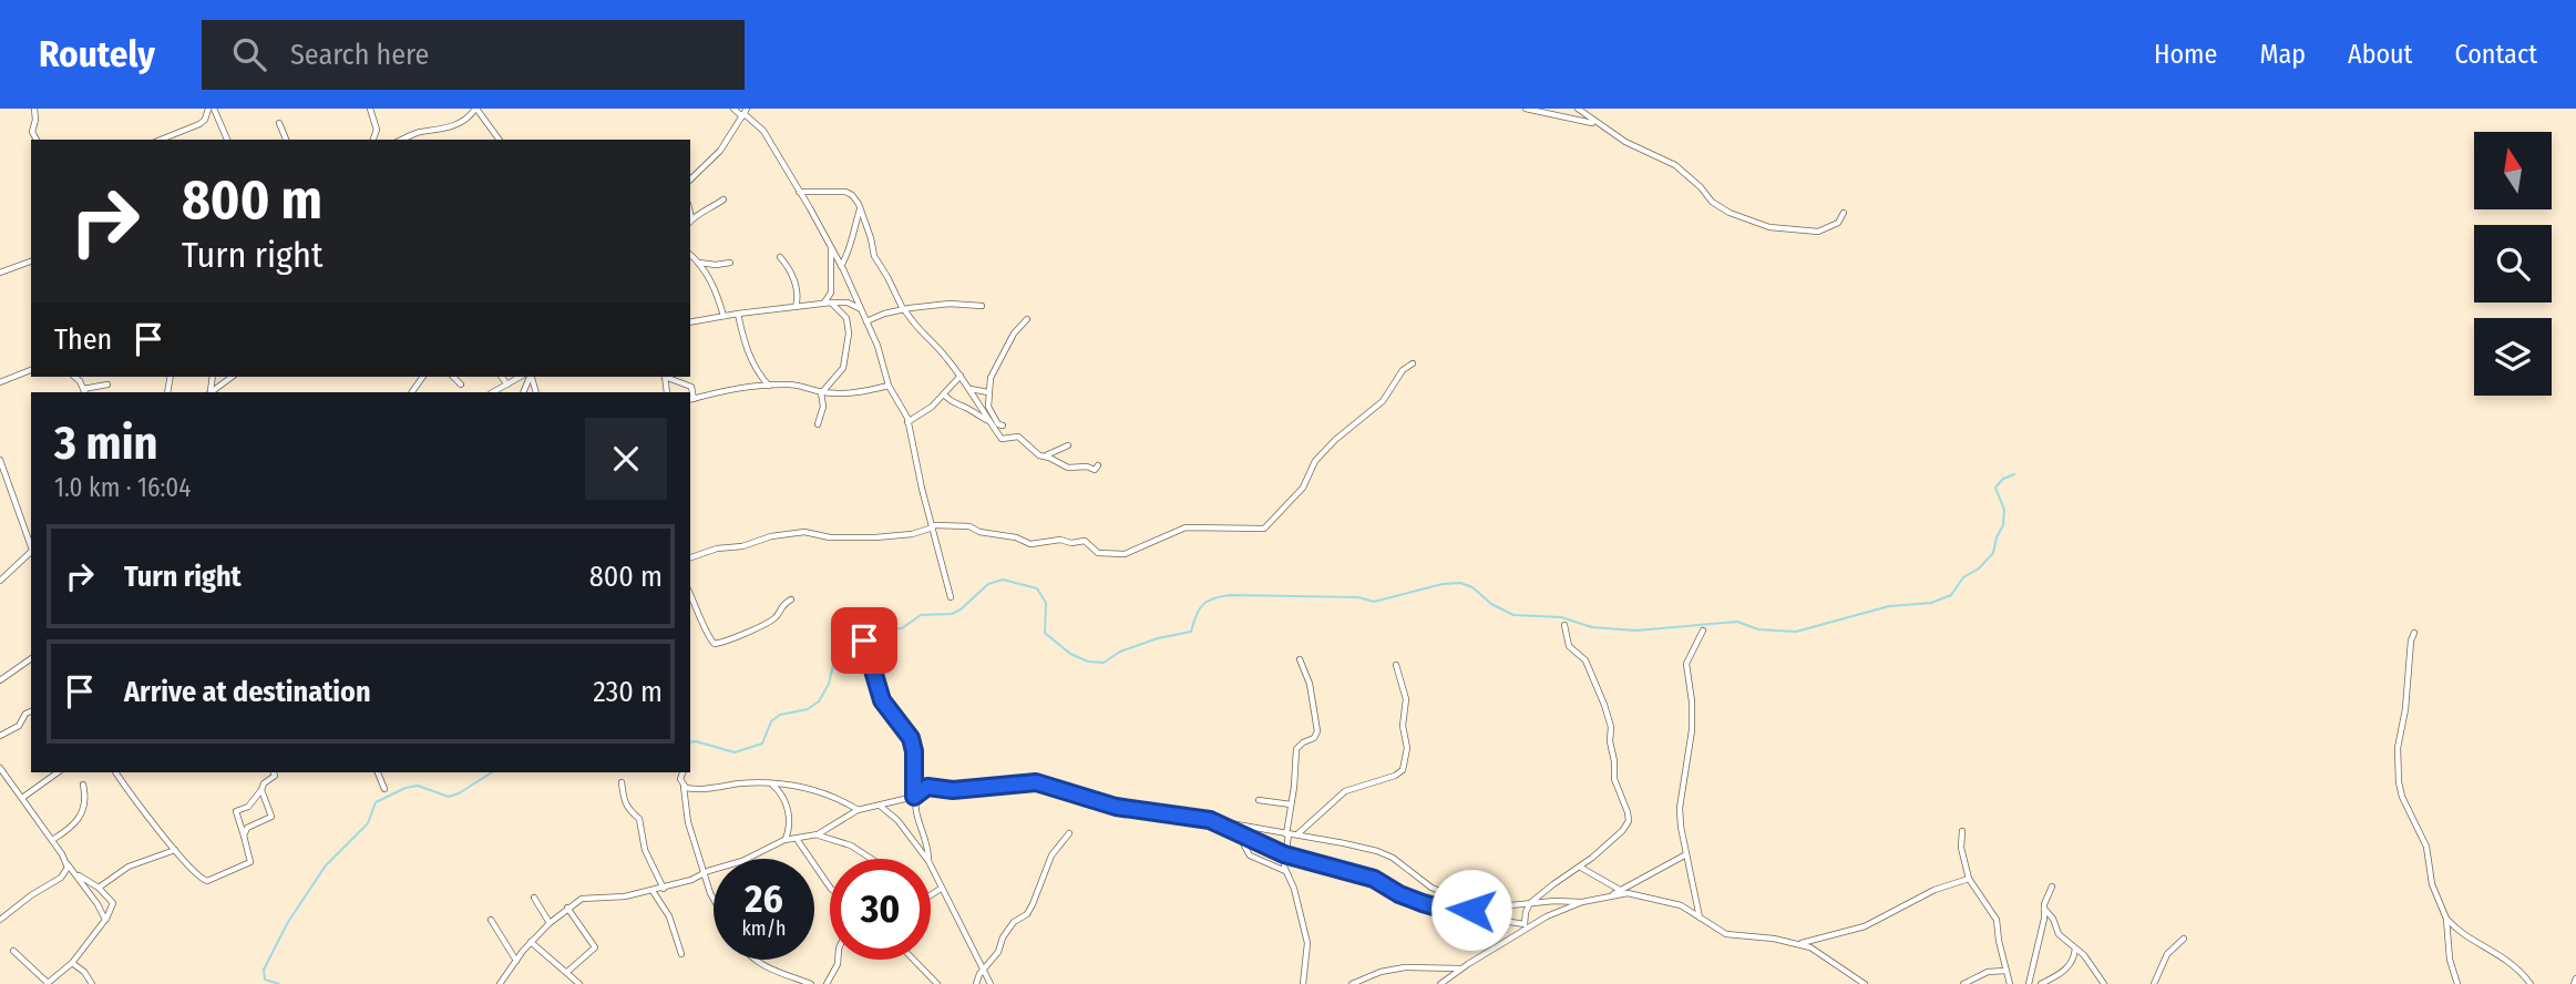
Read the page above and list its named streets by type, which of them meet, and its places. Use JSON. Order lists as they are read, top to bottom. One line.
{"north":"top","page":{"header":"Routely","search":"Search here","nav":["Home","Map","About","Contact"],"turn":["800 m","Turn right"],"then":"Then","heading":["3 min","1.0 km · 16:04"],"list":[{"name":"Turn right","value":"800 m"},{"name":"Arrive at destination","value":"230 m"}],"speed":"26 km/h","limit":"30"}}
